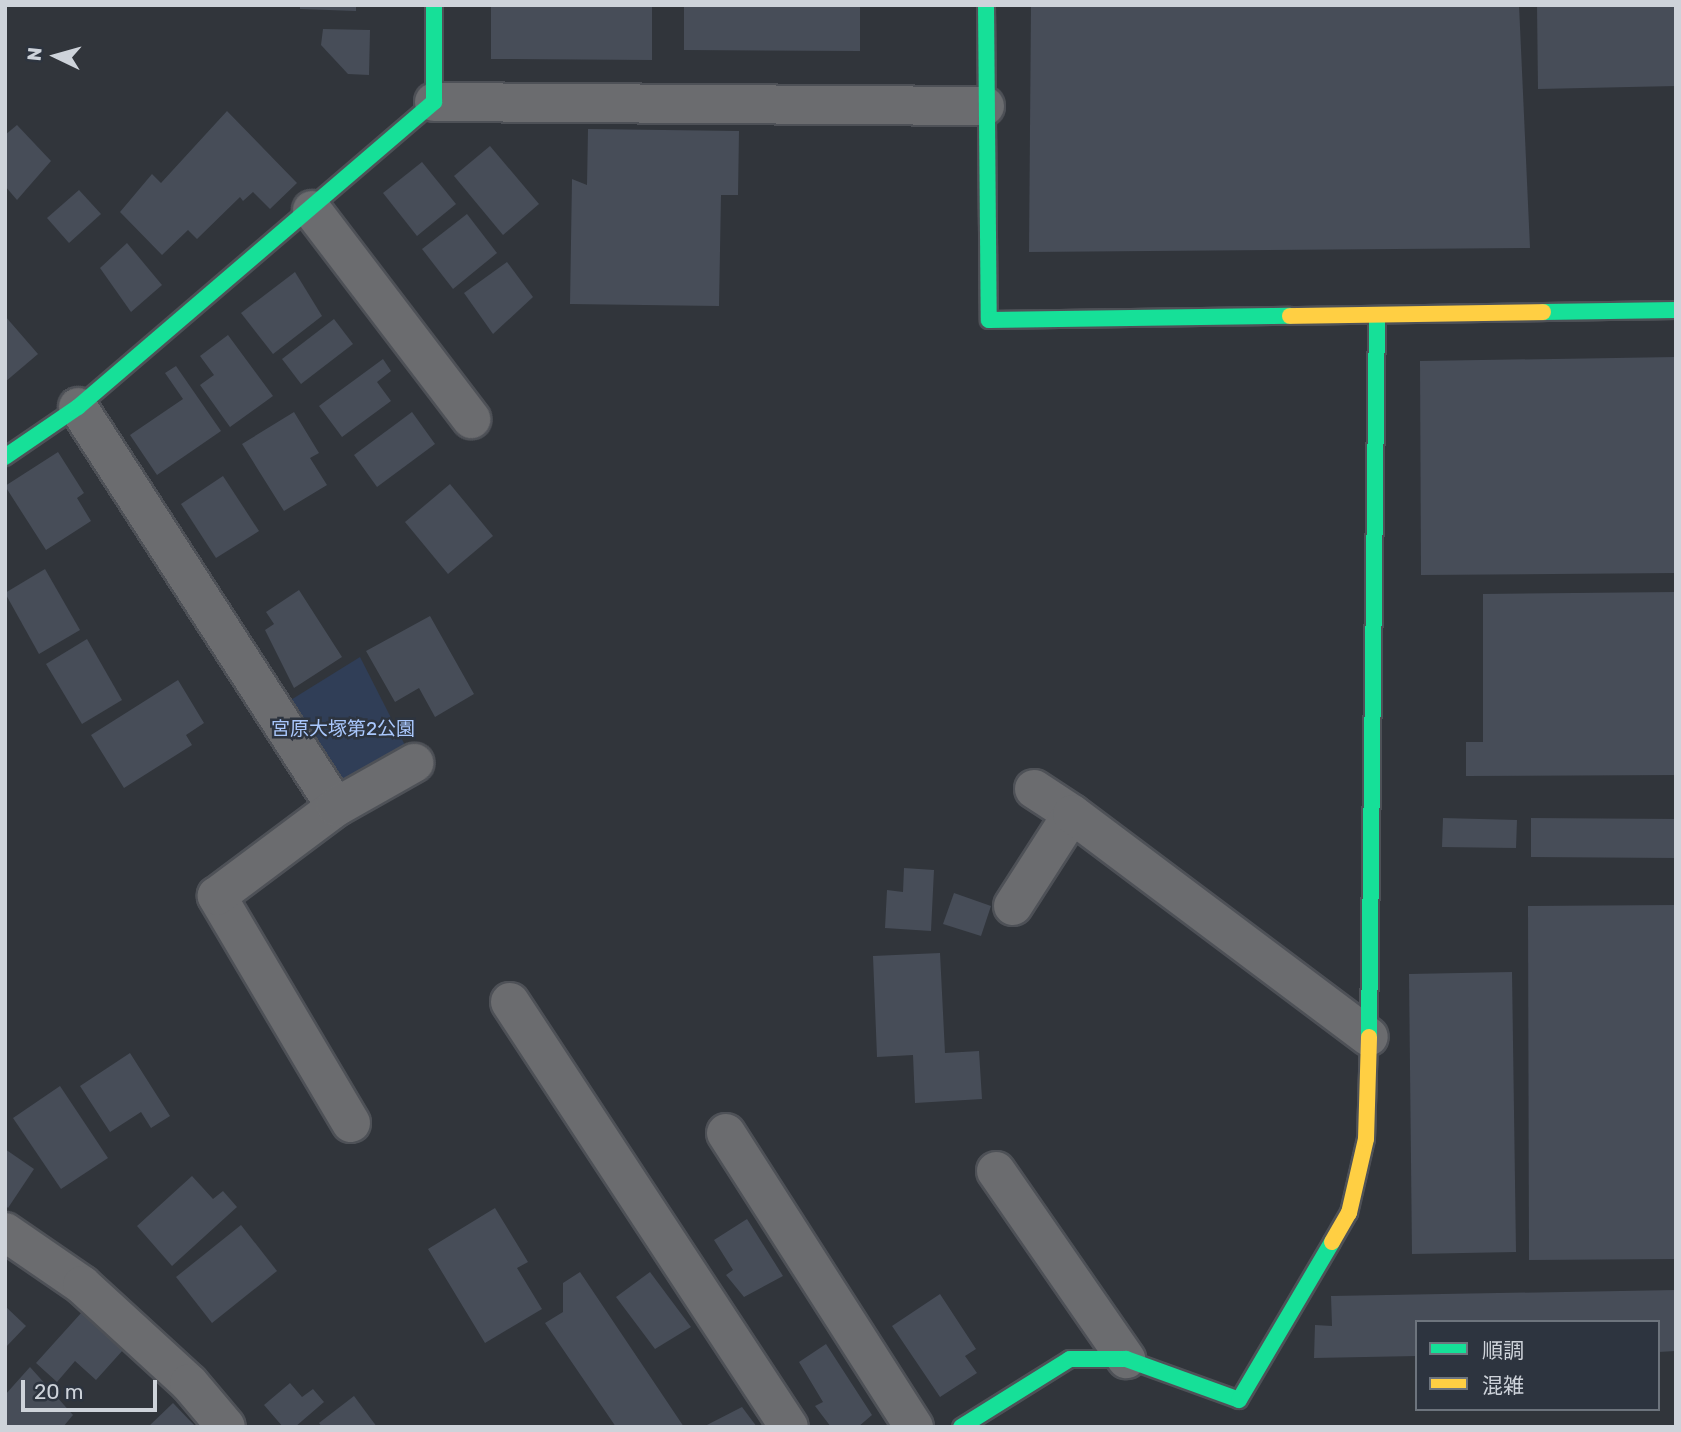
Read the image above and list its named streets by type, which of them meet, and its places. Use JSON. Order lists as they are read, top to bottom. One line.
{"parks":["宮原大塚第2公園"],"legend":["順調","混雑"],"scale_bar":"20 m","north":"left"}
